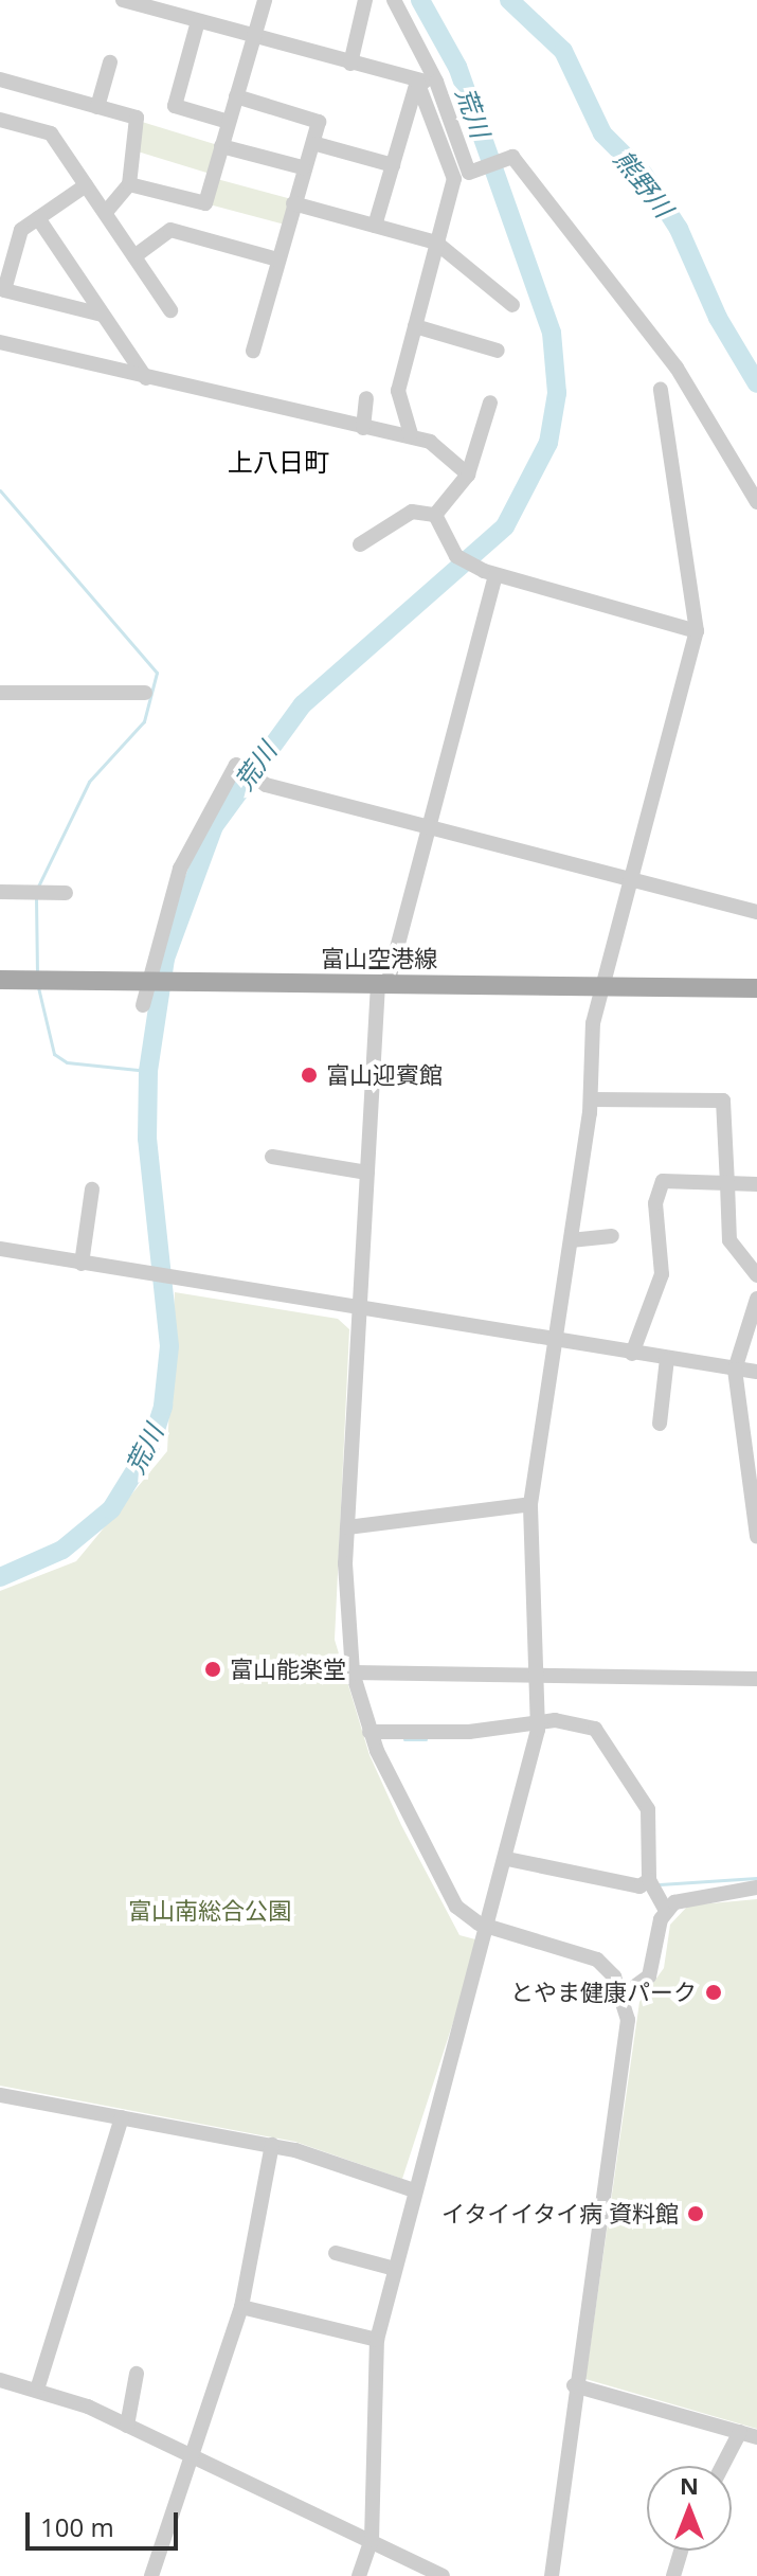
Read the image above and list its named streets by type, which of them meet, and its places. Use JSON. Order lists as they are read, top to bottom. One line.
{"streets":{"main road":["富山空港線"]},"districts":["上八日町"],"water":["荒川","熊野川"],"parks":["富山南総合公園"],"places":["富山迎賓館","富山能楽堂","とやま健康パーク","イタイイタイ病 資料館"],"scale_bar":"100 m","north":"top"}
